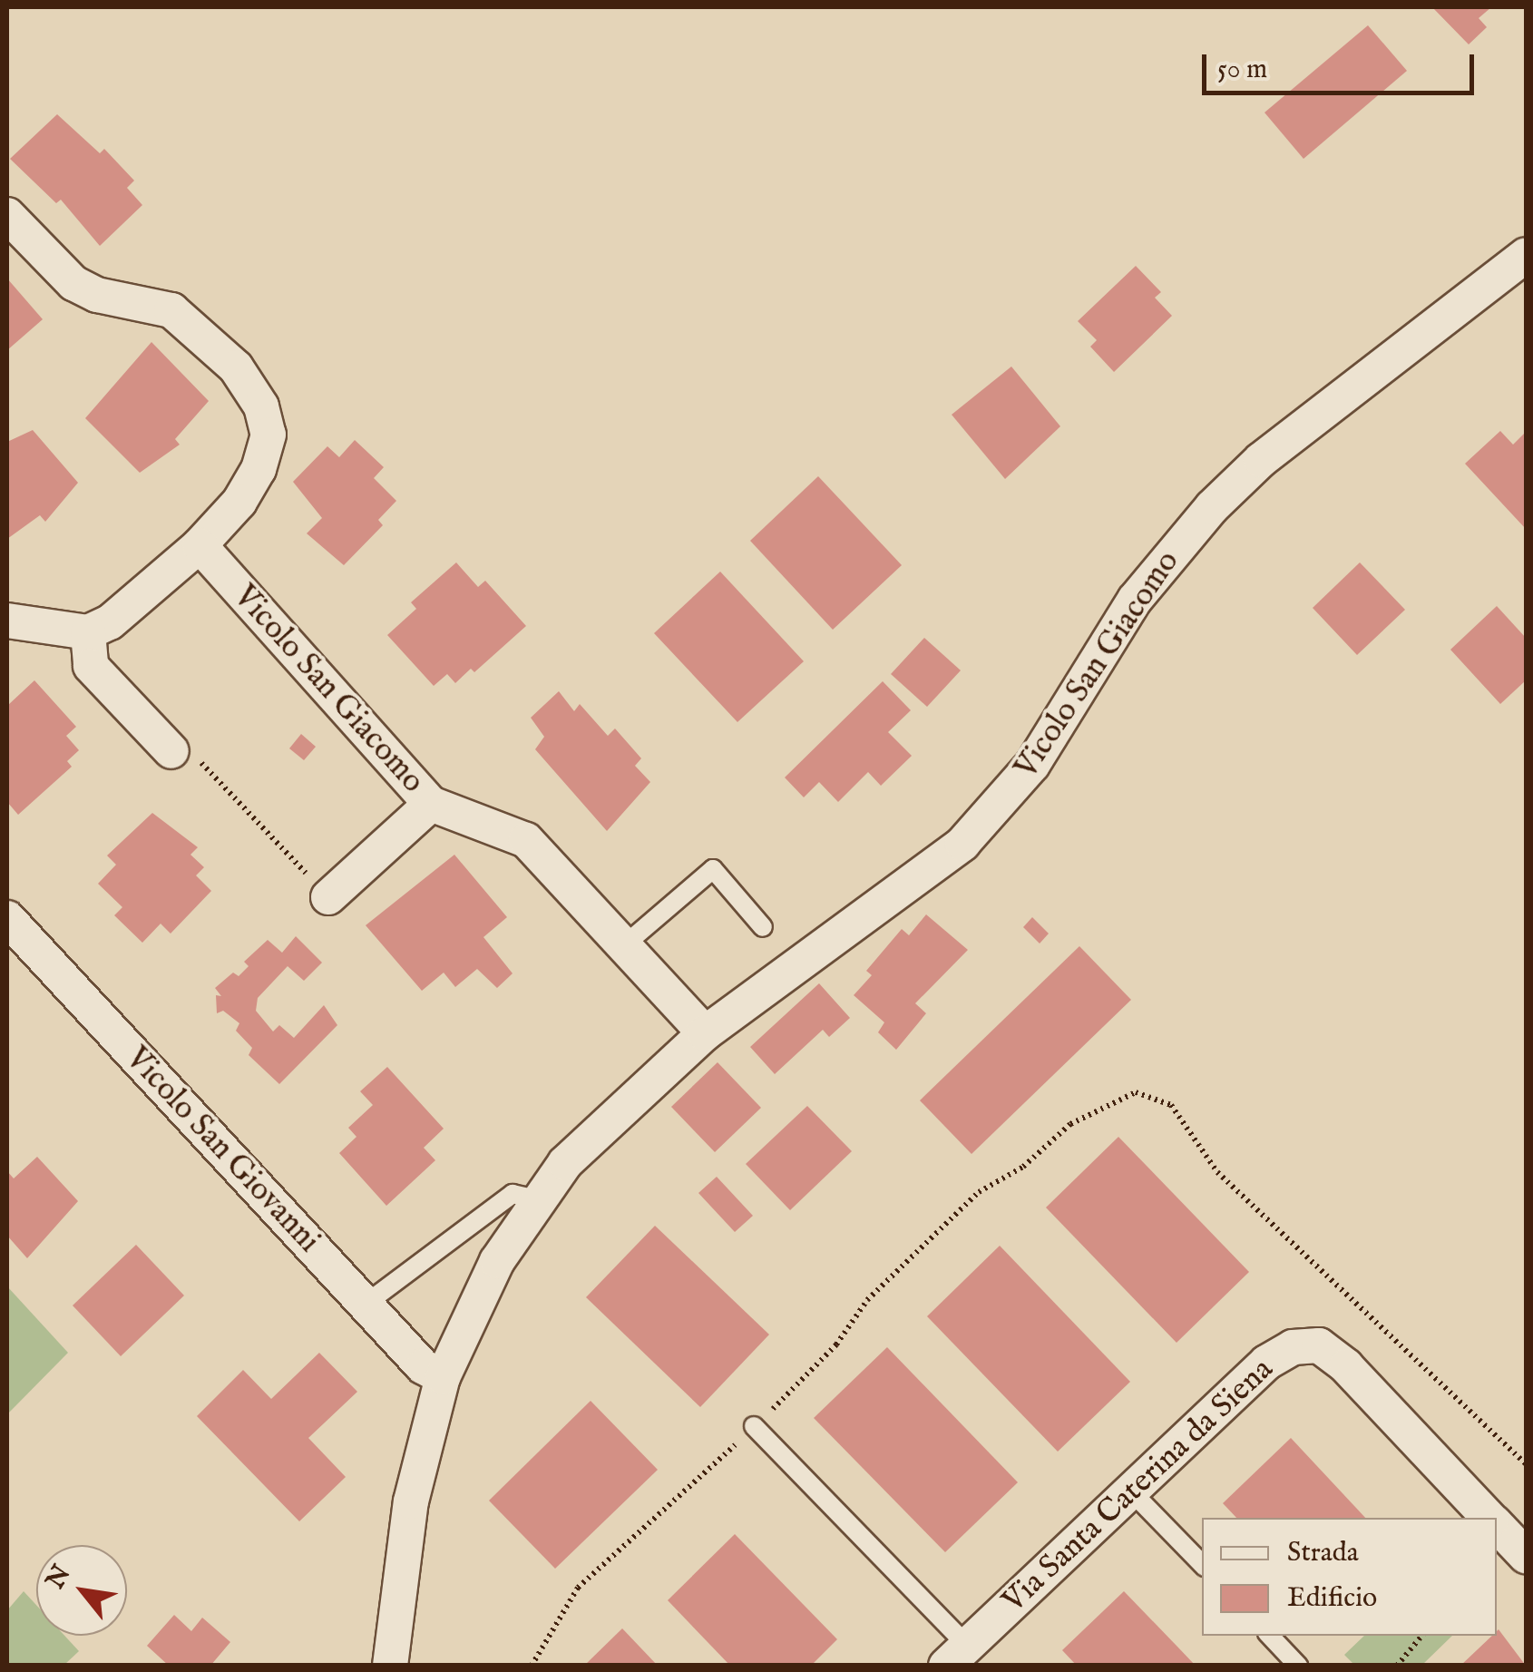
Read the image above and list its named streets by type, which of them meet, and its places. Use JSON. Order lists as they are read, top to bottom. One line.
{"streets":{"street":["Vicolo San Giacomo","Vicolo San Giovanni","Via Santa Caterina da Siena"]},"crossings":[["Vicolo San Giacomo","Vicolo San Giovanni"]],"legend":["Strada","Edificio"],"scale_bar":"50 m","north":"top left"}
